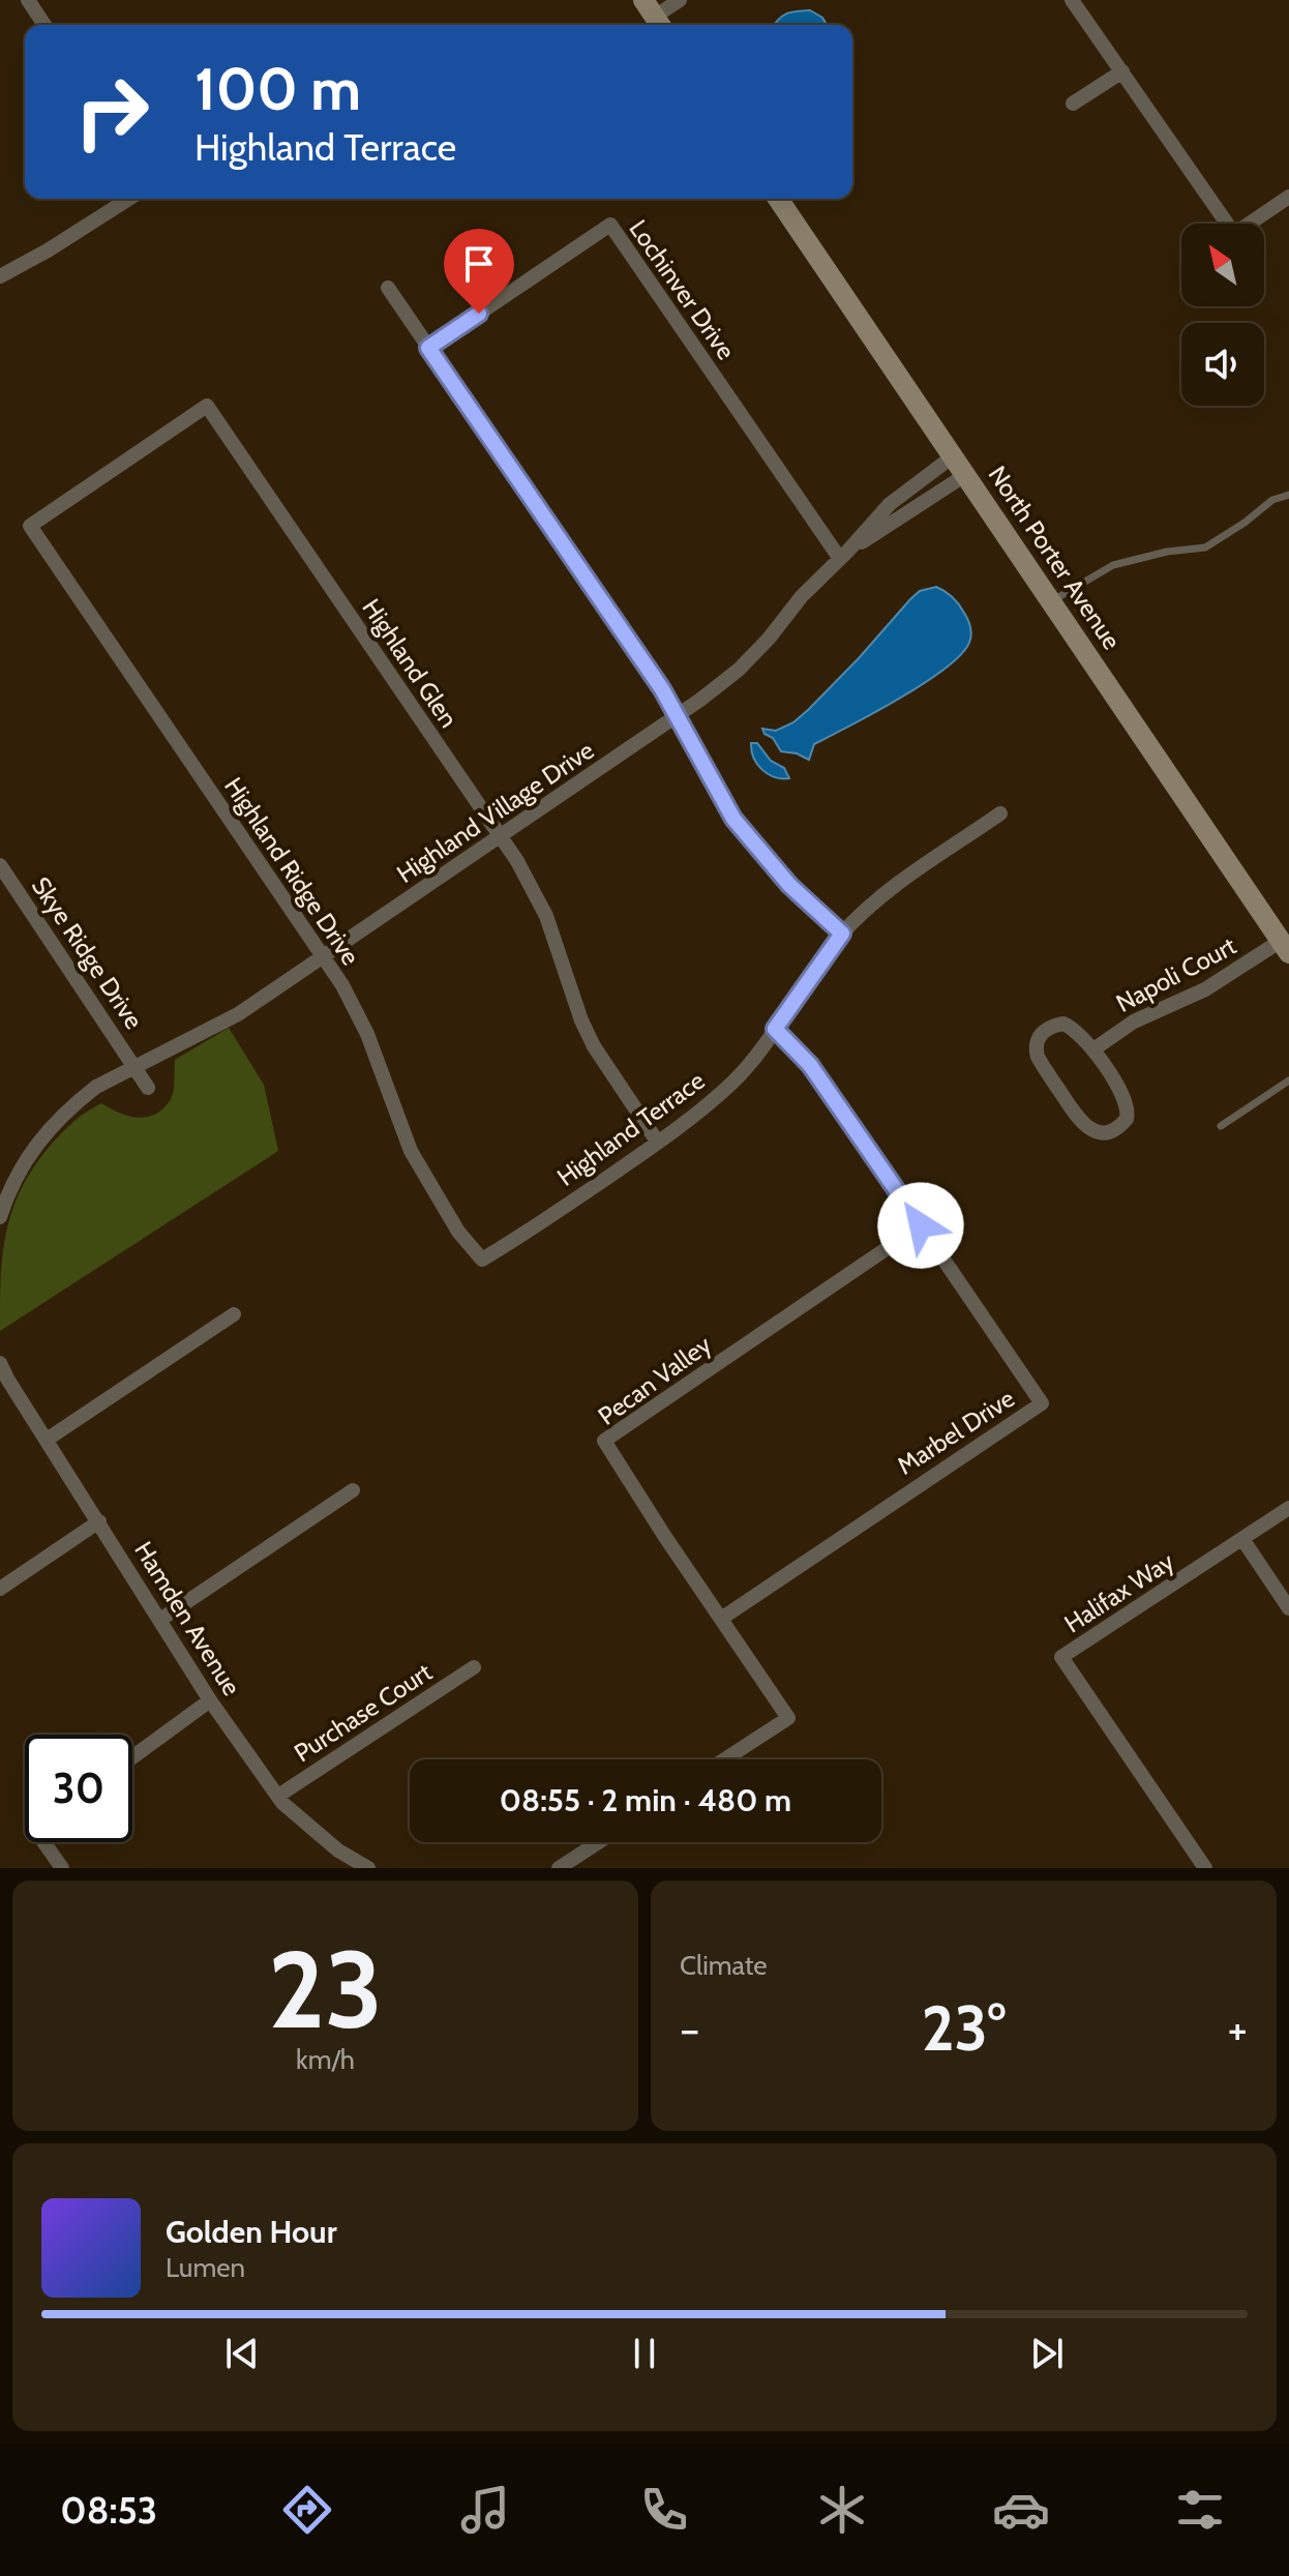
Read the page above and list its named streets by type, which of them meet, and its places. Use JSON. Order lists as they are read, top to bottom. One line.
{"streets":{"main road":["North Porter Avenue"],"street":["Lochinver Drive","Highland Glen","Highland Village Drive","Highland Ridge Drive","Skye Ridge Drive","Napoli Court","Highland Terrace","Pecan Valley","Marbel Drive","Halifax Way","Hamden Avenue","Purchase Court"]},"crossings":[["Lochinver Drive","Highland Village Drive"],["North Porter Avenue","Highland Village Drive"],["North Porter Avenue","Napoli Court"],["Highland Glen","Highland Village Drive"],["Highland Glen","Highland Ridge Drive"],["Highland Glen","Highland Terrace"],["Highland Village Drive","Highland Ridge Drive"],["Highland Village Drive","Skye Ridge Drive"],["Highland Ridge Drive","Highland Terrace"],["Highland Terrace","Marbel Drive"],["Pecan Valley","Marbel Drive"],["Hamden Avenue","Purchase Court"]],"north":"top left","page":{"turn":["100 m","Highland Terrace"],"limit":"30","trip":"08:55 · 2 min · 480 m","tile":[["23","km/h"],"Climate"],"heat":["−","23°","+"],"song":["Golden Hour","Lumen"],"tabs":"08:53"}}
